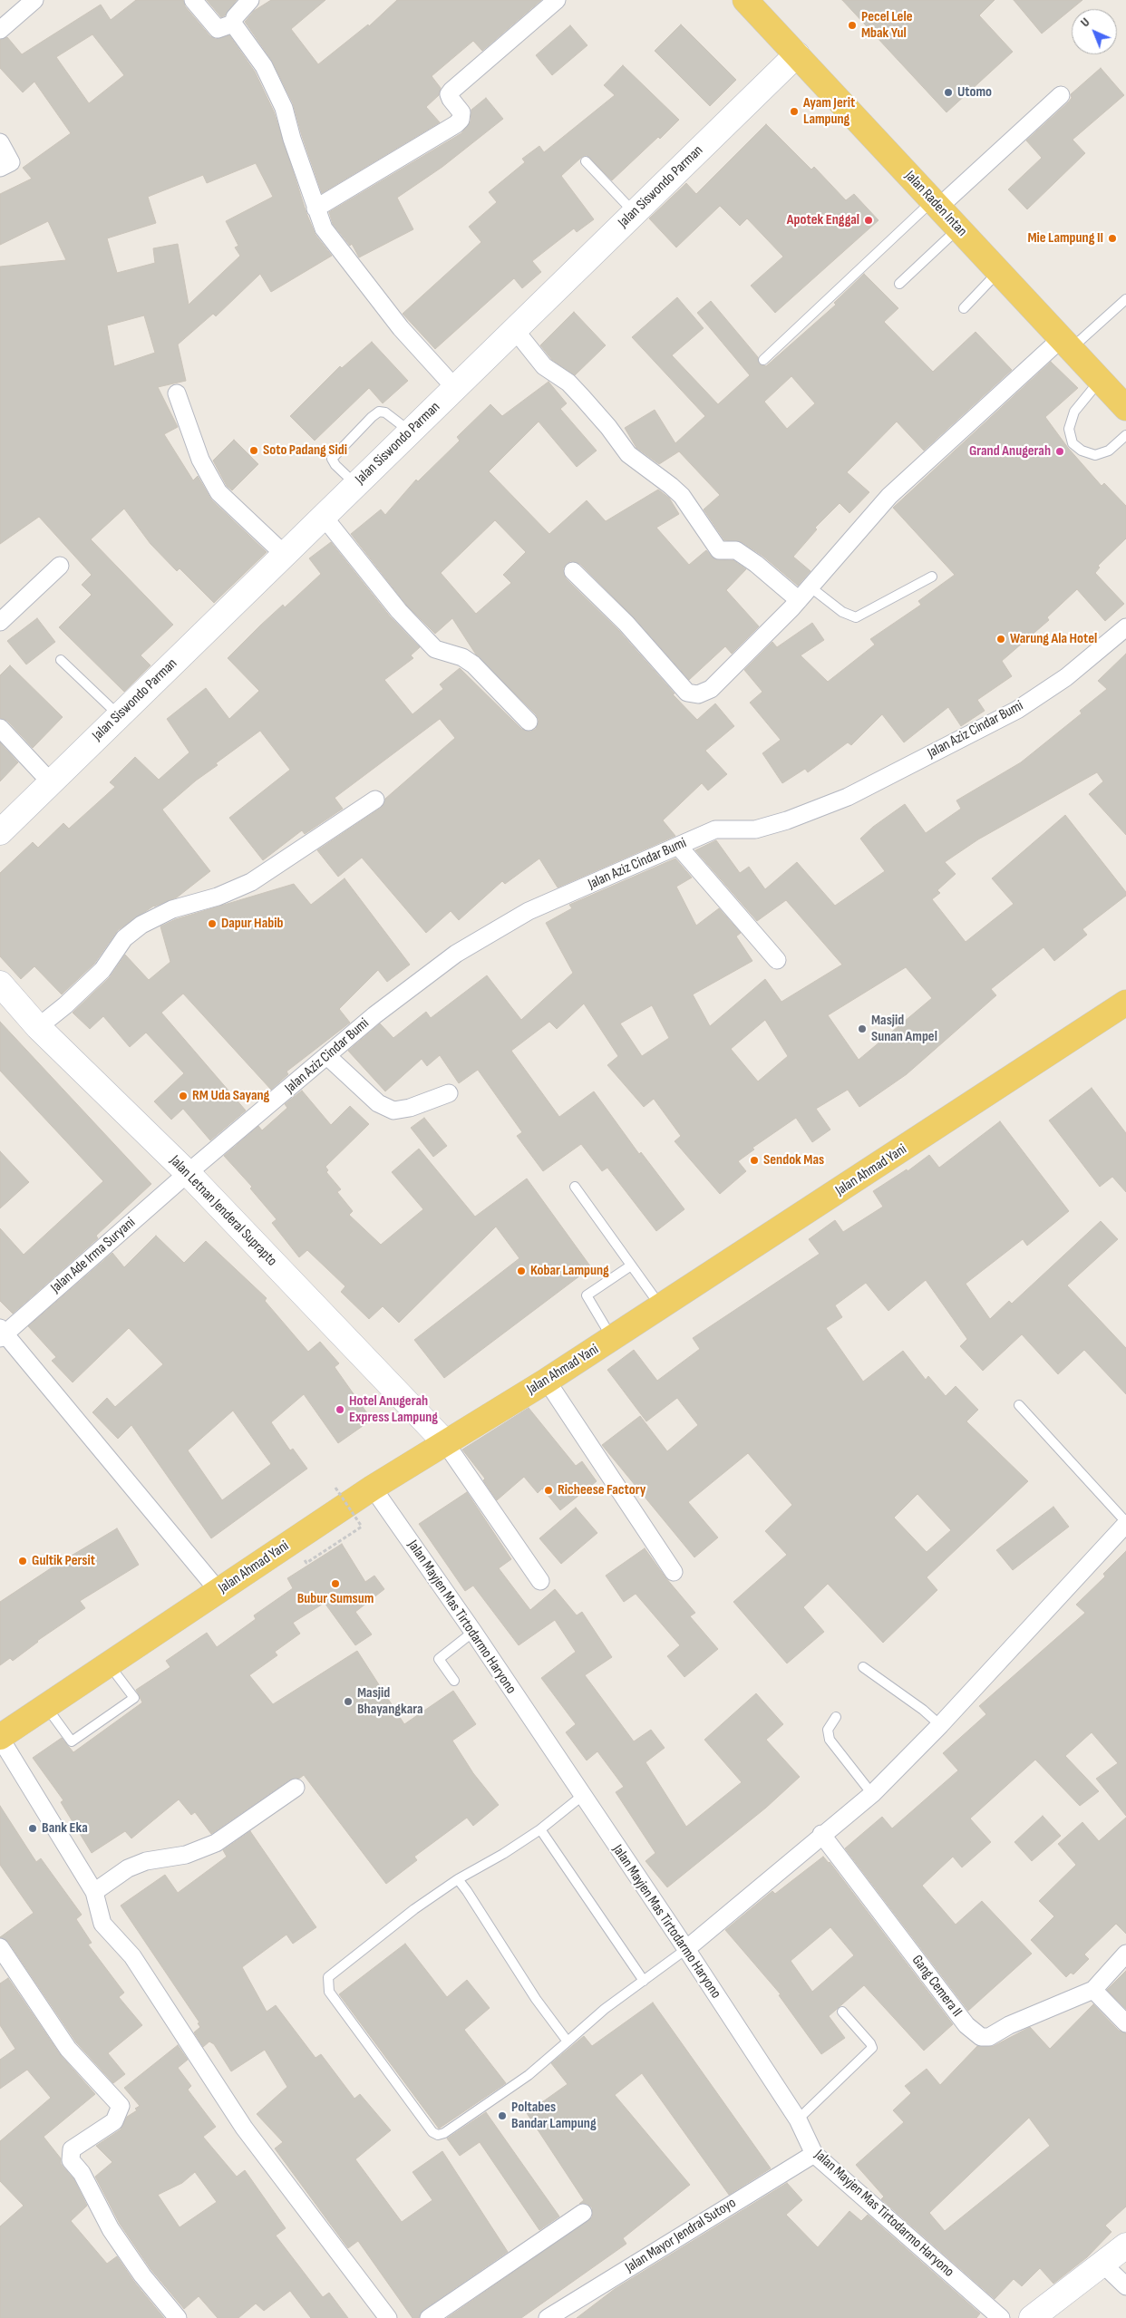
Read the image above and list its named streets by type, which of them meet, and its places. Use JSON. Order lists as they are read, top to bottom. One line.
{"streets":{"main road":["Jalan Raden Intan","Jalan Ahmad Yani"],"street":["Jalan Siswondo Parman","Jalan Aziz Cindar Bumi","Jalan Letnan Jenderal Suprapto","Jalan Ade Irma Suryani","Jalan Mayjen Mas Tirtodarmo Haryono","Gang Cemera II","Jalan Mayor Jendral Sutoyo"]},"crossings":[["Jalan Siswondo Parman","Jalan Raden Intan"],["Jalan Aziz Cindar Bumi","Jalan Letnan Jenderal Suprapto"],["Jalan Aziz Cindar Bumi","Jalan Ade Irma Suryani"],["Jalan Ahmad Yani","Jalan Letnan Jenderal Suprapto"],["Jalan Ahmad Yani","Jalan Mayjen Mas Tirtodarmo Haryono"],["Jalan Letnan Jenderal Suprapto","Jalan Ade Irma Suryani"],["Jalan Mayjen Mas Tirtodarmo Haryono","Jalan Mayor Jendral Sutoyo"]],"places":["Pecel Lele Mbak Yul","Utomo","Ayam Jerit Lampung","Apotek Enggal","Mie Lampung II","Soto Padang Sidi","Grand Anugerah","Warung Ala Hotel","Dapur Habib","Masjid Sunan Ampel","RM Uda Sayang","Sendok Mas","Kobar Lampung","Hotel Anugerah Express Lampung","Richeese Factory","Gultik Persit","Bubur Sumsum","Masjid Bhayangkara","Bank Eka","Poltabes Bandar Lampung"],"north":"top left"}
